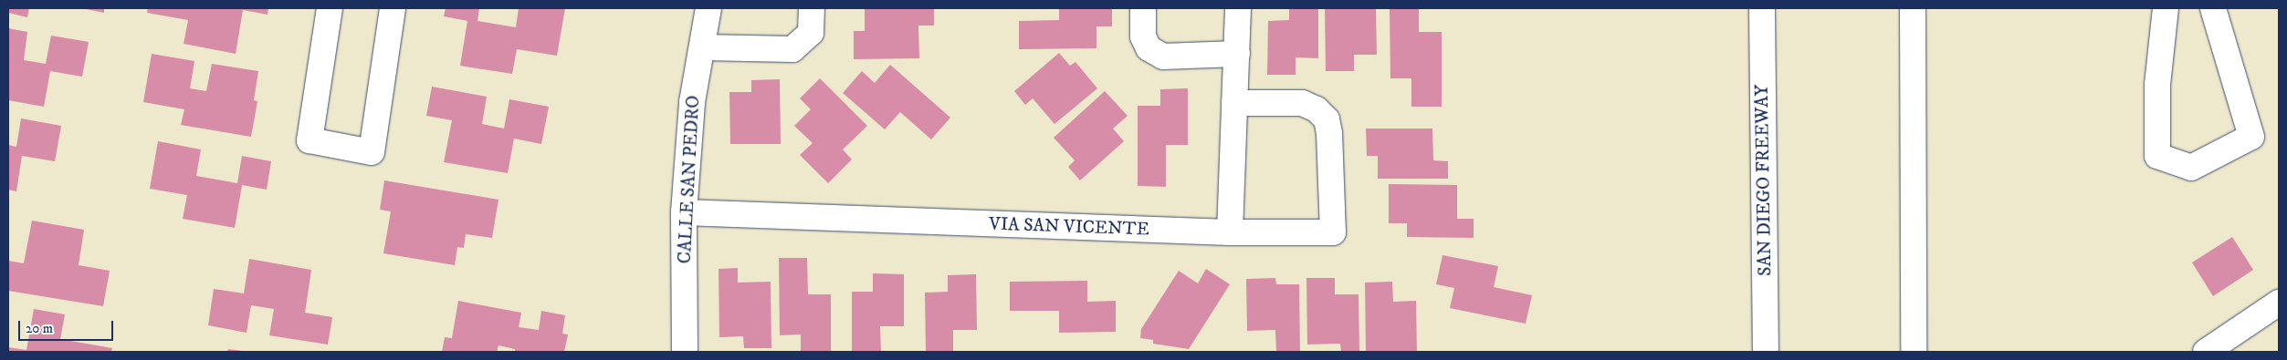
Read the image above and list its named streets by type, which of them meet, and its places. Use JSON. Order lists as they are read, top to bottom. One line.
{"streets":{"main road":["CALLE SAN PEDRO","SAN DIEGO FREEWAY","VIA SAN VICENTE"]},"crossings":[["CALLE SAN PEDRO","VIA SAN VICENTE"]],"scale_bar":"20 m"}
